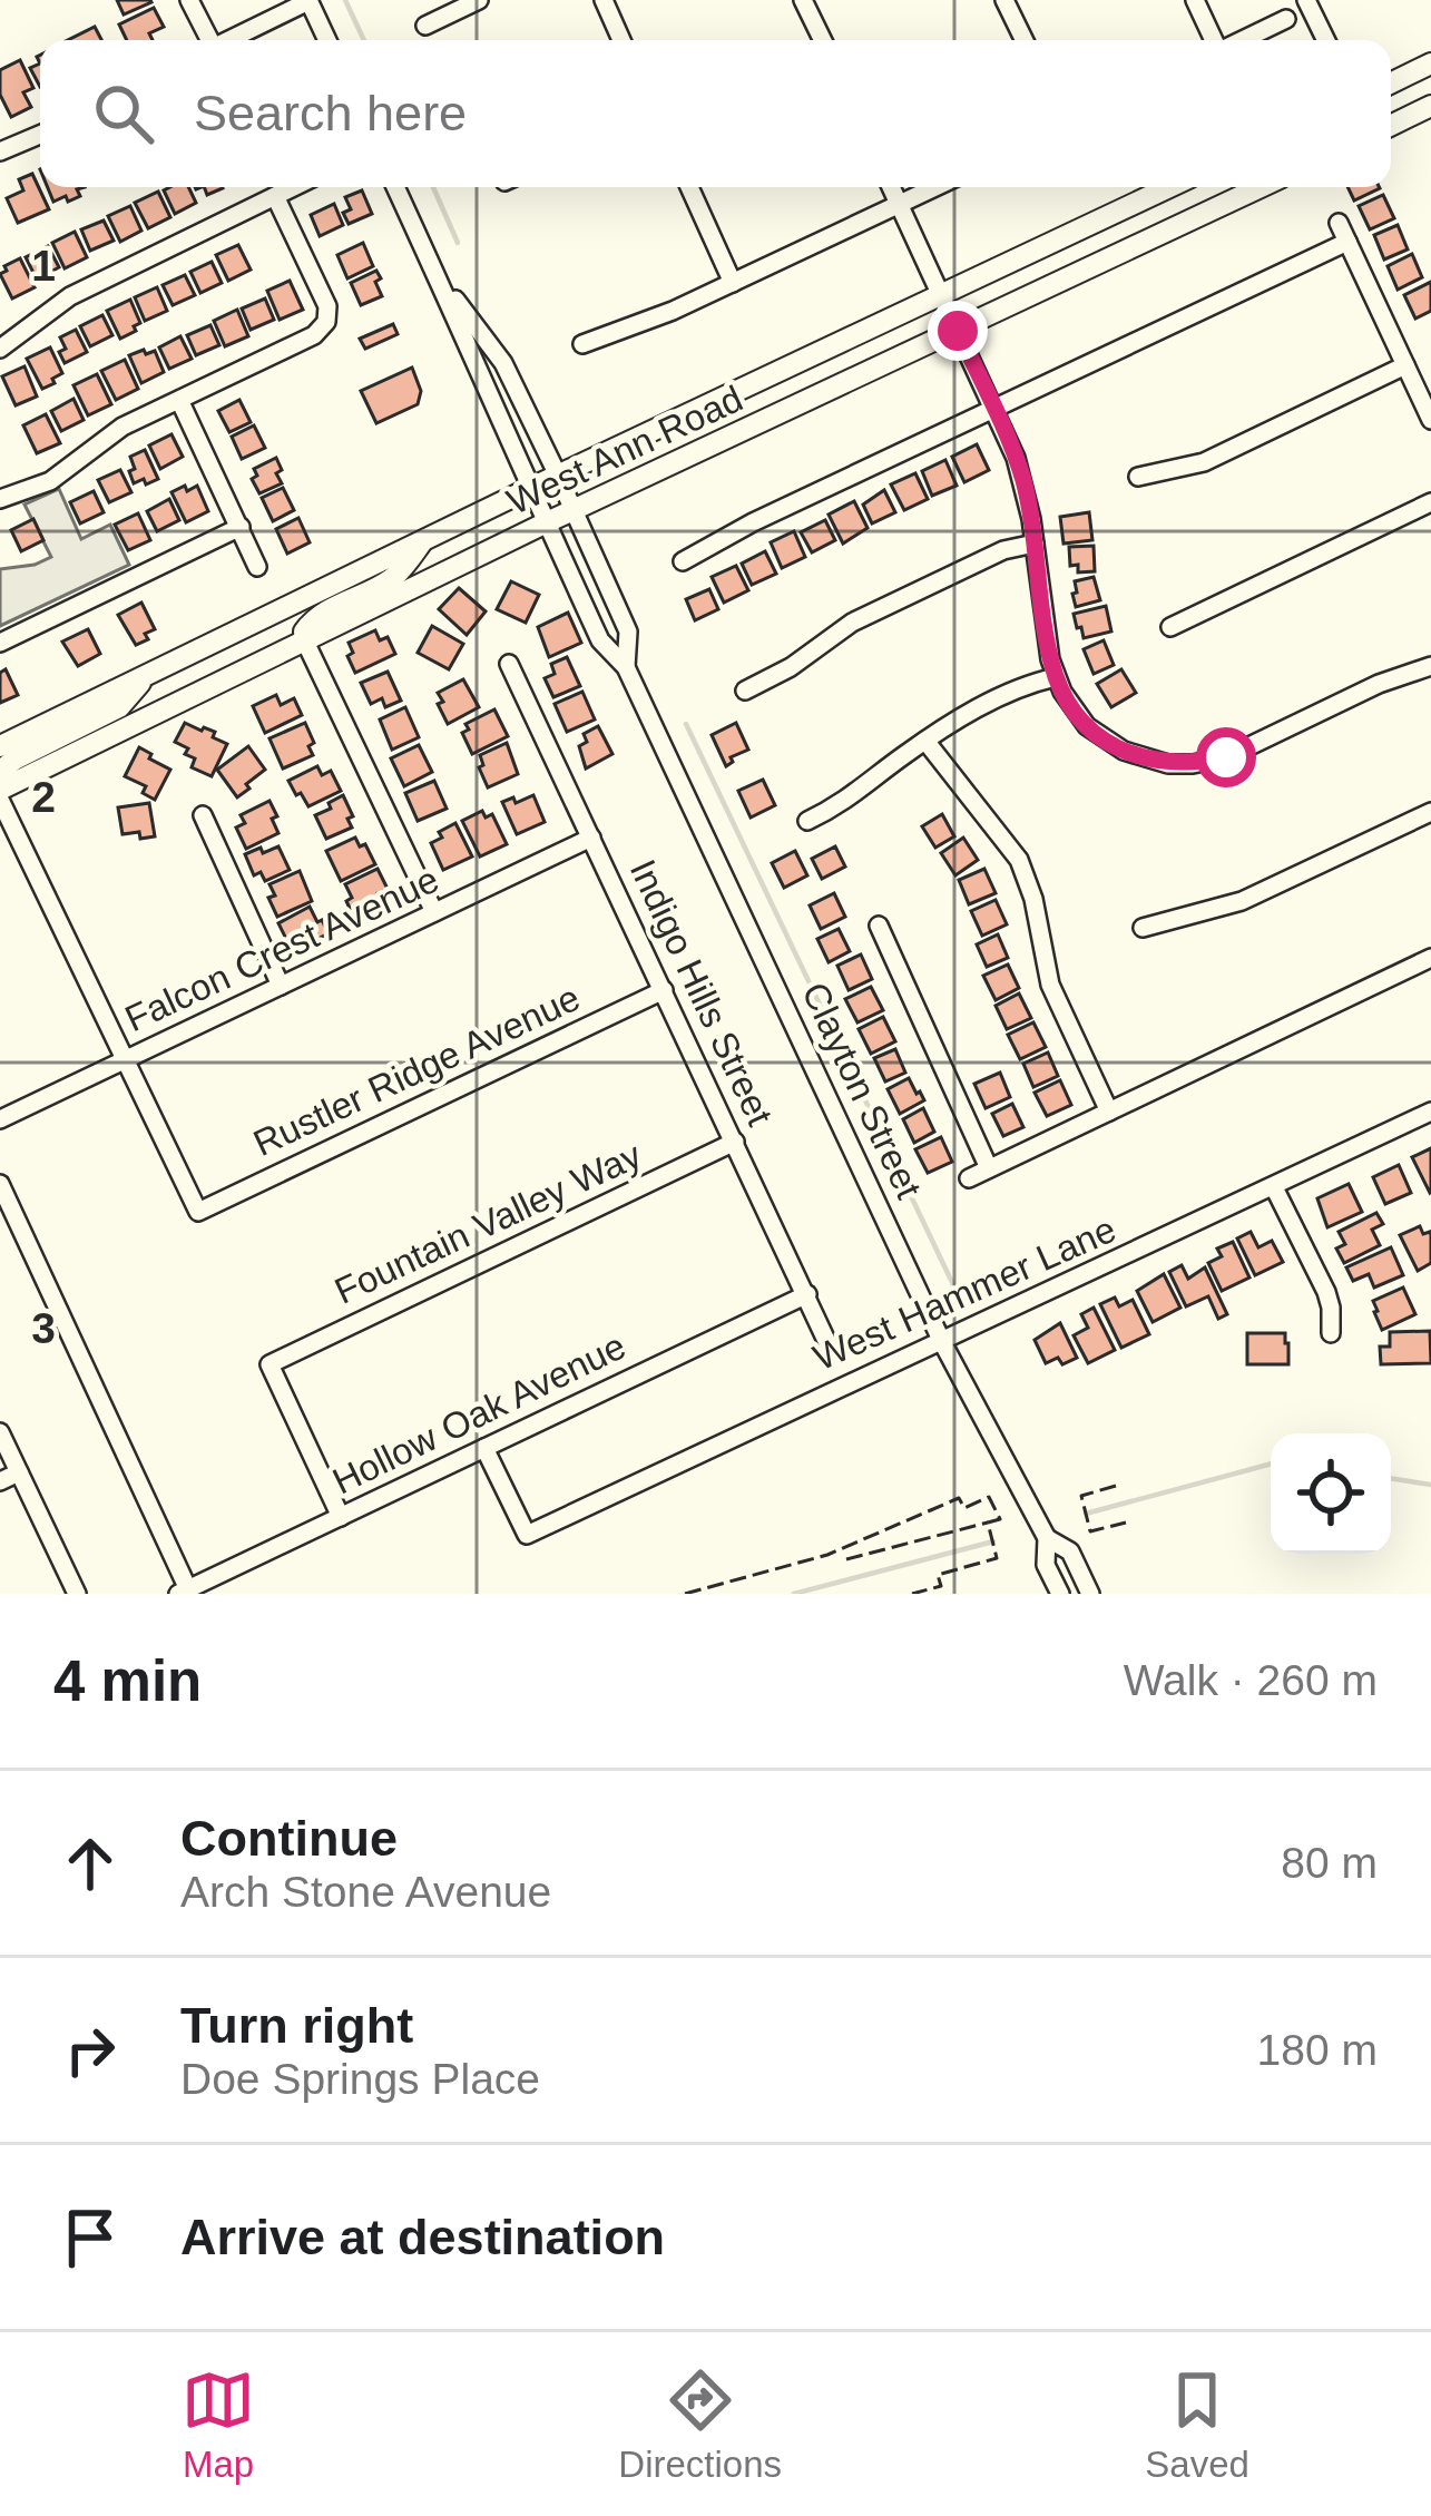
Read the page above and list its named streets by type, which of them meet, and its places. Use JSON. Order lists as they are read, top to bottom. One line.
{"streets":{"main road":["West Ann Road"],"street":["Falcon Crest Avenue","Indigo Hills Street","Rustler Ridge Avenue","Clayton Street","Fountain Valley Way","West Hammer Lane","Hollow Oak Avenue"]},"crossings":[["West Ann Road","Clayton Street"],["Falcon Crest Avenue","Indigo Hills Street"],["Falcon Crest Avenue","Rustler Ridge Avenue"],["Indigo Hills Street","Rustler Ridge Avenue"],["Indigo Hills Street","Fountain Valley Way"],["Indigo Hills Street","Hollow Oak Avenue"],["Clayton Street","West Hammer Lane"],["Fountain Valley Way","Hollow Oak Avenue"],["West Hammer Lane","Hollow Oak Avenue"]],"page":{"search":"Search here","heading":["4 min","Walk · 260 m"],"list":[["Continue","Arch Stone Avenue","80 m"],["Turn right","Doe Springs Place","180 m"],"Arrive at destination"],"nav":["Map","Directions","Saved"]},"grid":{"rows":["1","2","3"]}}
